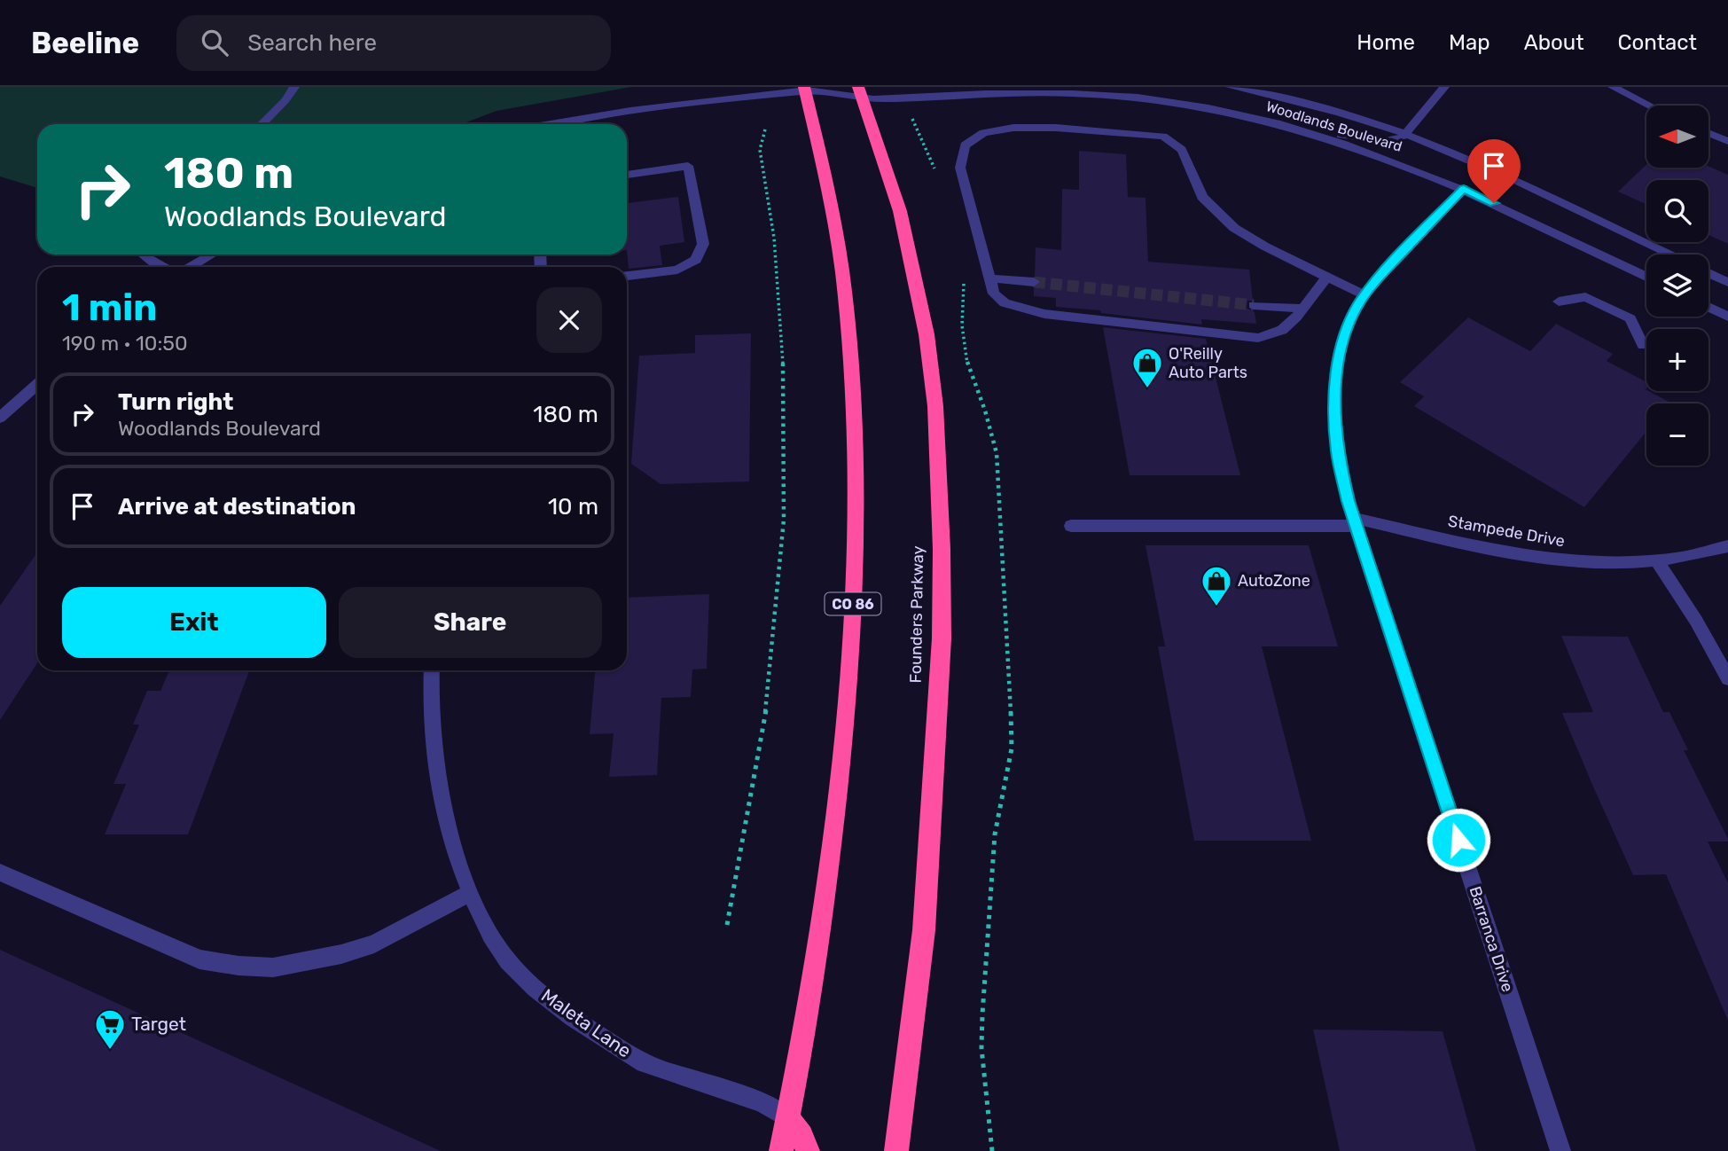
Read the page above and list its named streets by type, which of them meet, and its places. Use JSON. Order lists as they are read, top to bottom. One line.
{"streets":{"highway":["CO 86","Founders Parkway"],"street":["Woodlands Boulevard","Stampede Drive","Barranca Drive","Maleta Lane"]},"crossings":[["Woodlands Boulevard","CO 86"],["Woodlands Boulevard","Founders Parkway"],["Woodlands Boulevard","Barranca Drive"],["Stampede Drive","Barranca Drive"],["CO 86","Maleta Lane"]],"places":{"shop":["O'Reilly Auto Parts","AutoZone"],"supermarket":["Target"]},"north":"left","page":{"header":"Beeline","search":"Search here","nav":["Home","Map","About","Contact"],"map_buttons":["+","−"],"turn":["180 m","Woodlands Boulevard"],"heading":["1 min","190 m · 10:50"],"list":[{"name":"Turn right","note":"Woodlands Boulevard","value":"180 m"},{"name":"Arrive at destination","value":"10 m"}],"buttons":["Exit","Share"]}}
